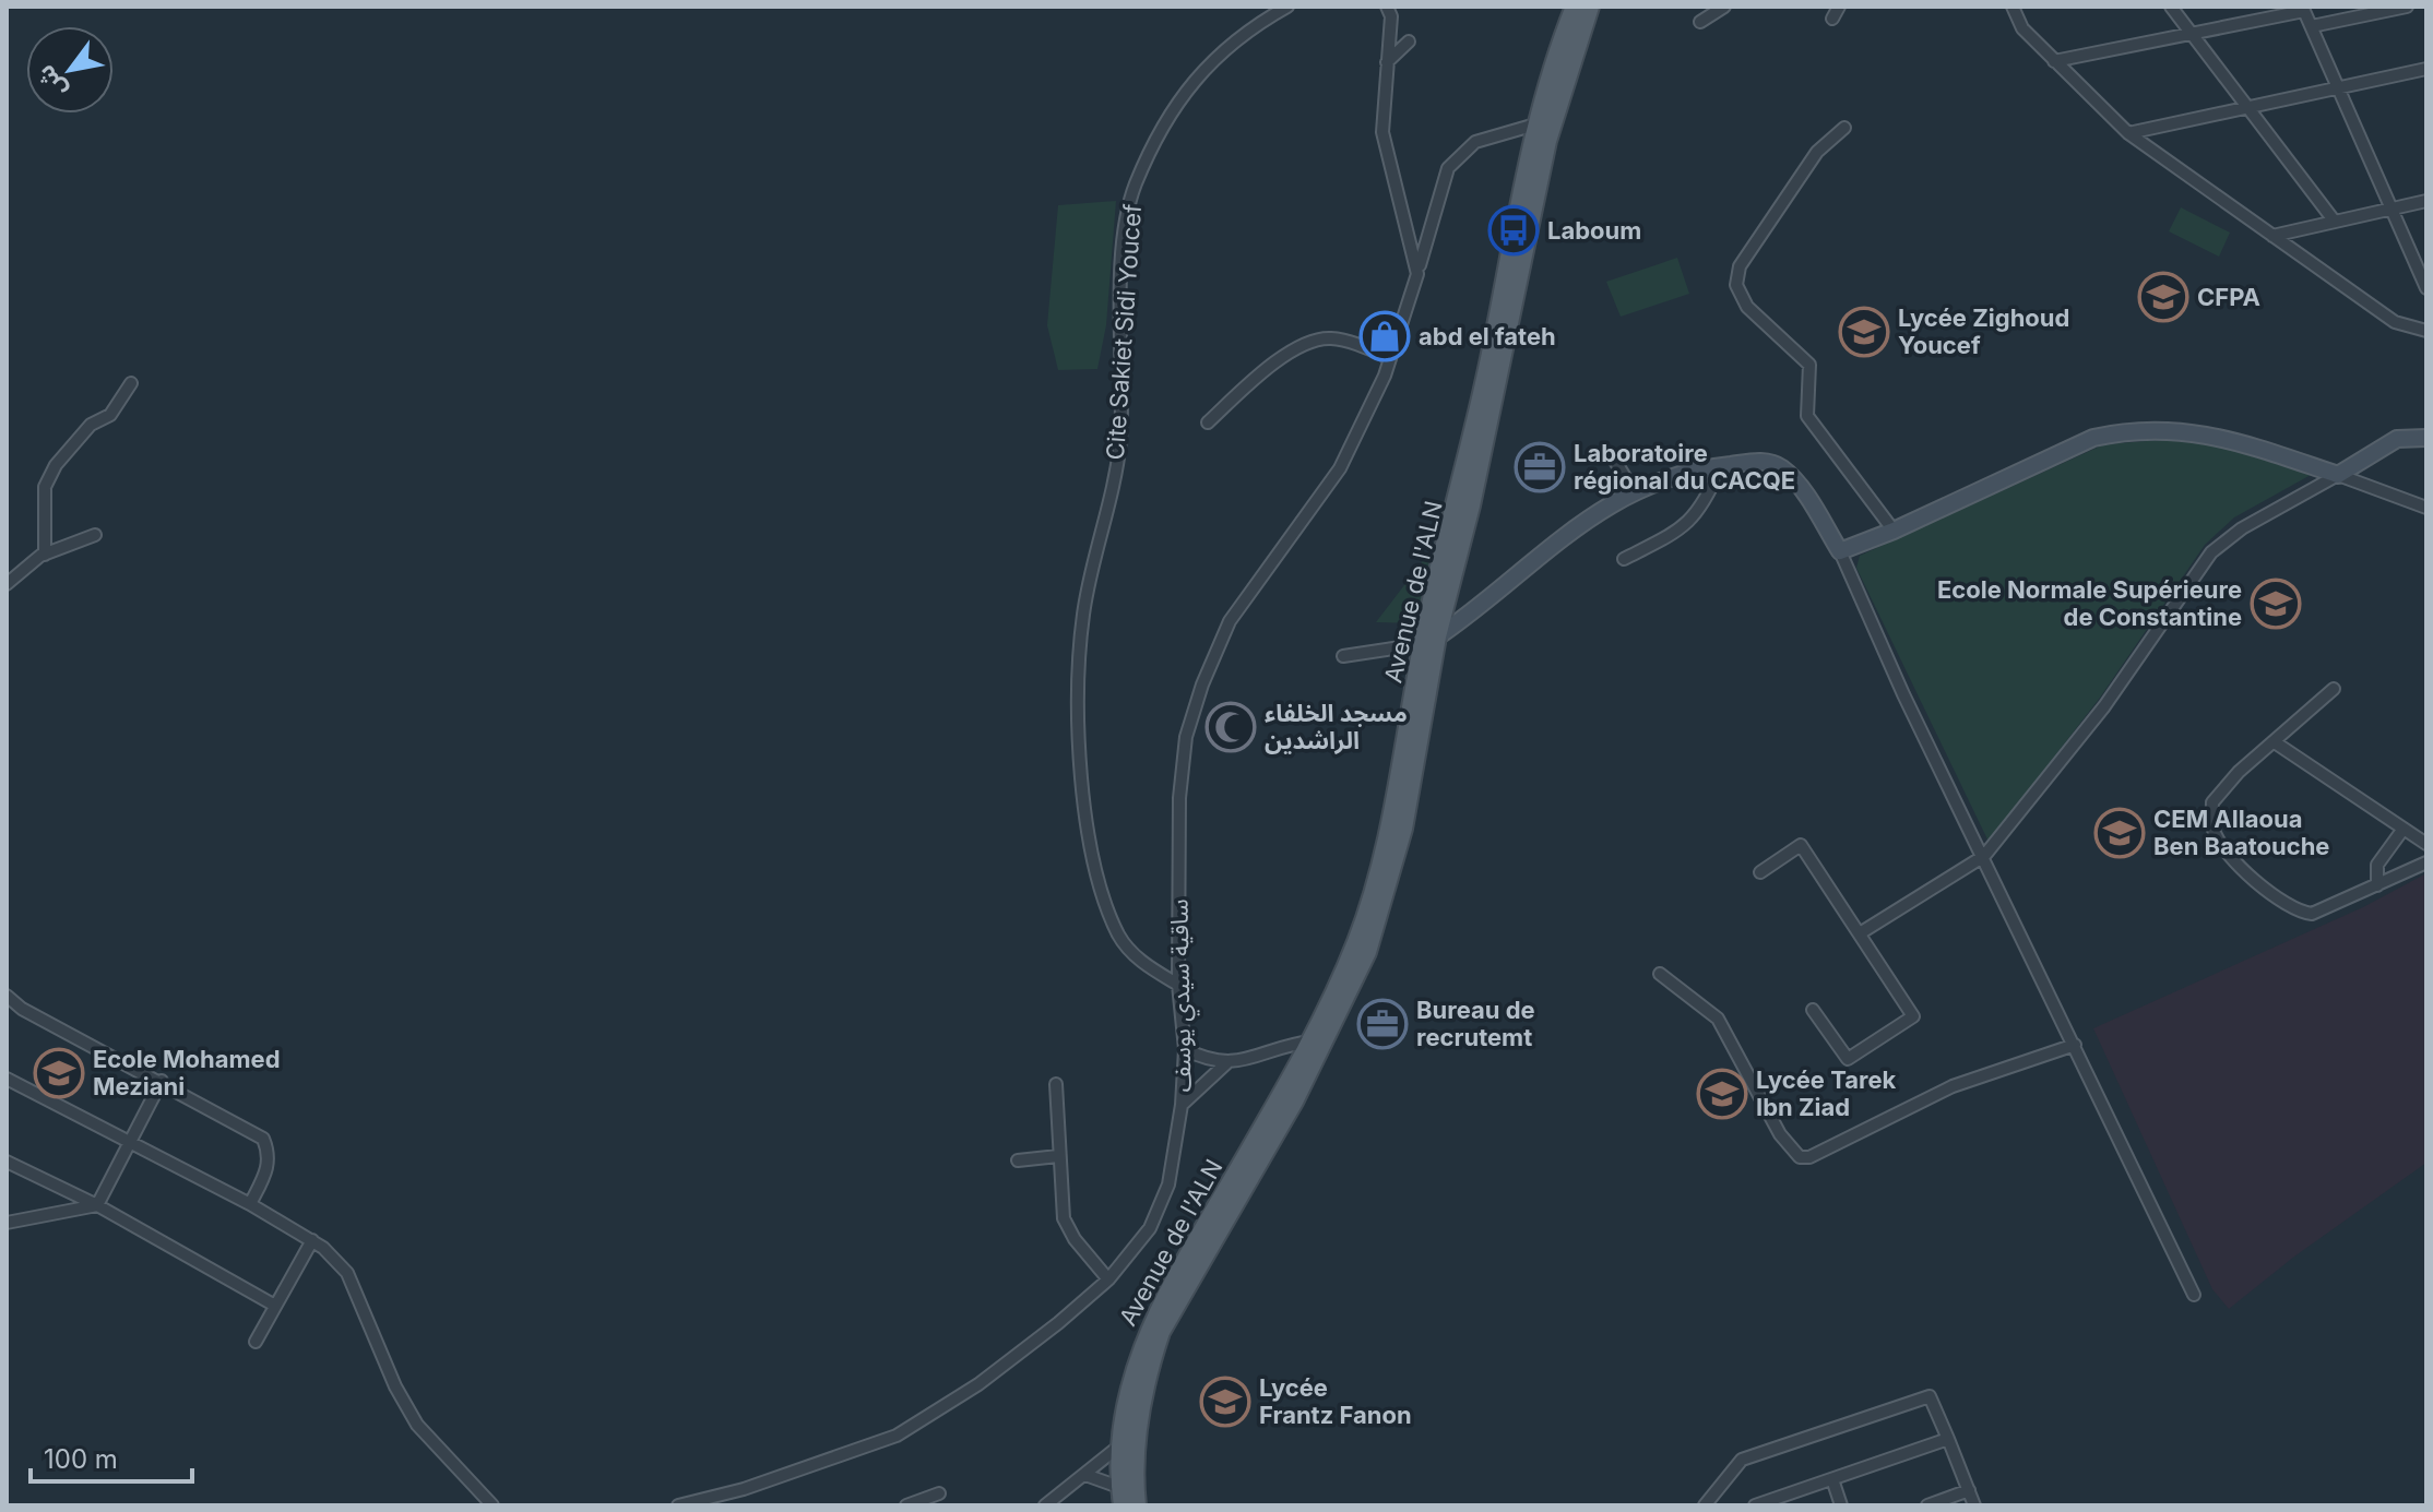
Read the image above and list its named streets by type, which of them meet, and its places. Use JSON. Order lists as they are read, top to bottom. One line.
{"streets":{"street":["Cite Sakiet Sidi Youcef","ساقية سيدي يوسف"]},"crossings":[["Cite Sakiet Sidi Youcef","ساقية سيدي يوسف"]],"places":{"bus stop":["Laboum"],"school or university":["CFPA","Lycée Zighoud Youcef","Ecole Normale Supérieure de Constantine","CEM Allaoua Ben Baatouche","Ecole Mohamed Meziani","Lycée Tarek Ibn Ziad","Lycée Frantz Fanon"],"shop":["abd el fateh"],"office":["Laboratoire régional du CACQE","Bureau de recrutemt"],"mosque":["مسجد الخلفاء الراشدين"]},"scale_bar":"100 m","north":"bottom left"}
